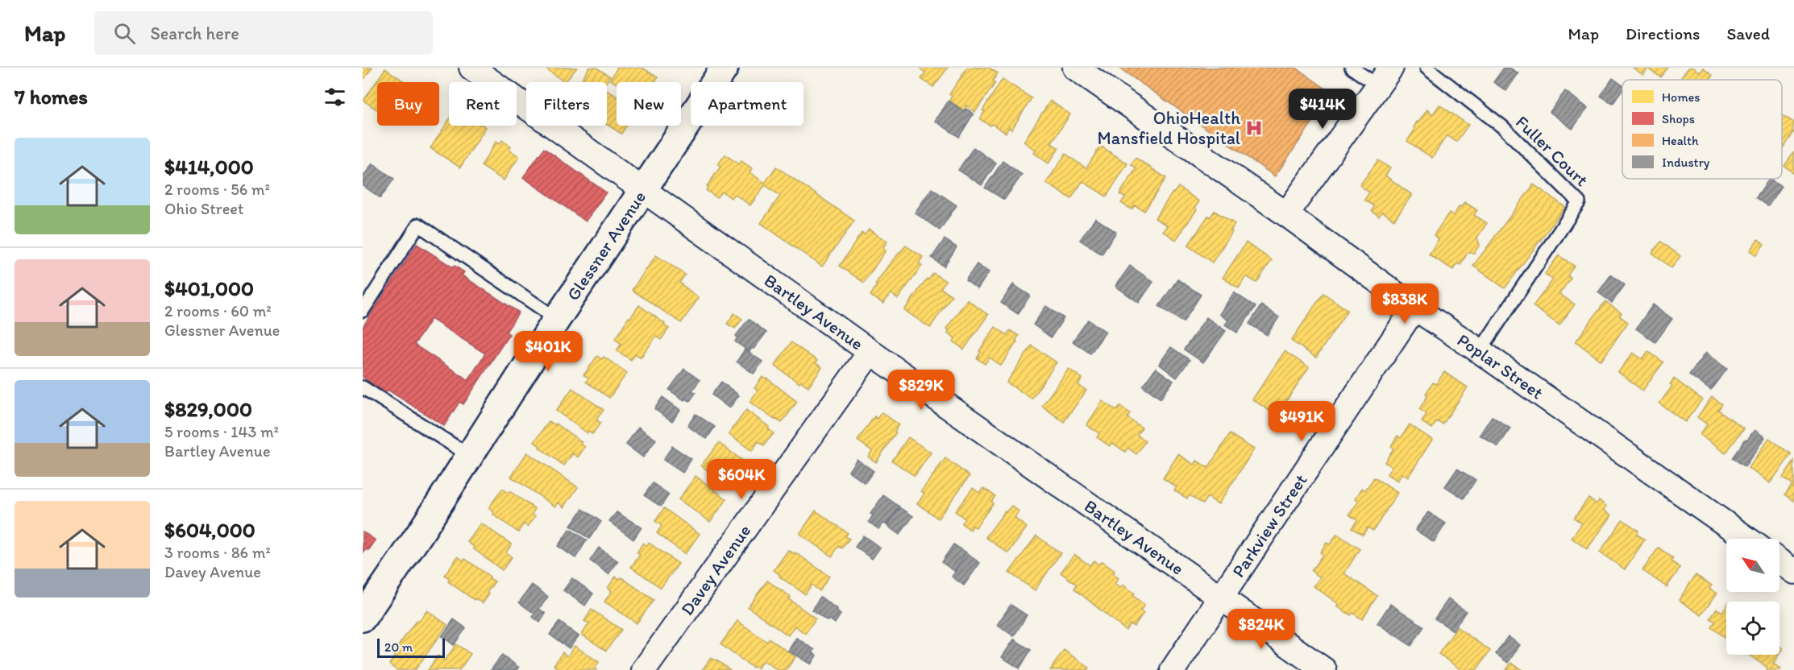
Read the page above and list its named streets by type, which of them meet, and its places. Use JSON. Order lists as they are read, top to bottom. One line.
{"streets":{"street":["Glessner Avenue","Bartley Avenue","Poplar Street","Parkview Street","Davey Avenue"],"lane":["Fuller Court"]},"crossings":[["Fuller Court","Poplar Street"],["Glessner Avenue","Bartley Avenue"],["Bartley Avenue","Parkview Street"],["Bartley Avenue","Davey Avenue"],["Poplar Street","Parkview Street"]],"places":{"hospital":["OhioHealth Mansfield Hospital"]},"legend":["Homes","Shops","Health","Industry"],"scale_bar":"20 m","north":"top left","page":{"header":"Map","search":"Search here","nav":["Map","Directions","Saved"],"heading":"7 homes","chip":["Buy","Rent","Filters","New","Apartment"],"price":["$414K","$838K","$401K","$829K","$491K","$604K","$824K"],"list":[{"name":"$414,000","note":"2 rooms · 56 m² · Ohio Street"},{"name":"$401,000","note":"2 rooms · 60 m² · Glessner Avenue"},{"name":"$829,000","note":"5 rooms · 143 m² · Bartley Avenue"},{"name":"$604,000","note":"3 rooms · 86 m² · Davey Avenue"}],"scale":"20 m"}}
